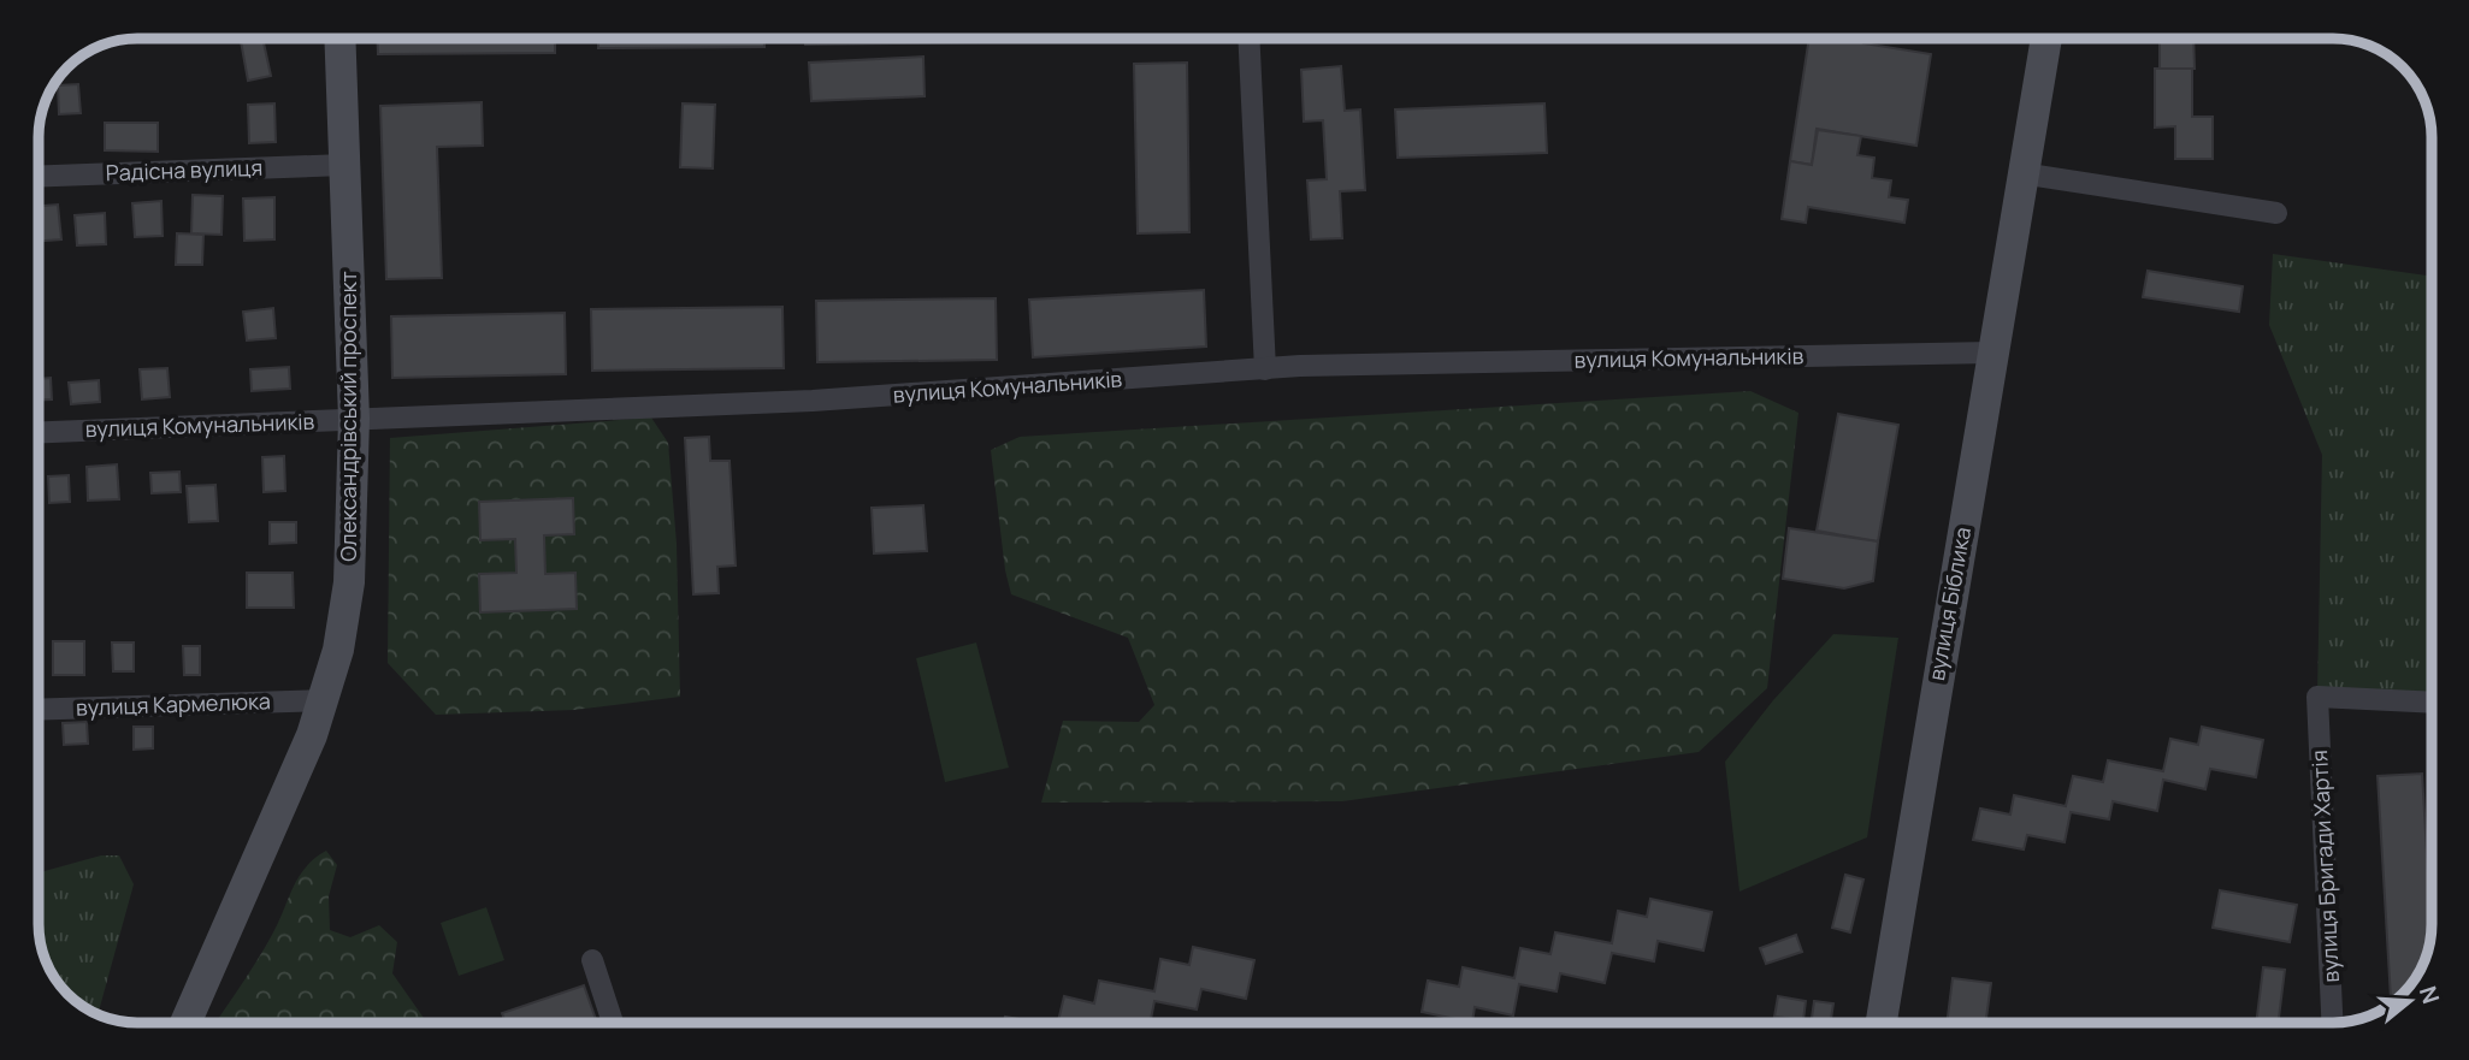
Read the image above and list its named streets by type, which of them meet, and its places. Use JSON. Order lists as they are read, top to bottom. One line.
{"streets":{"main road":["Олександрівський проспект","вулиця Біблика"],"street":["Радісна вулиця","вулиця Комунальників","вулиця Кармелюка","вулиця Бригади Хартія"]},"crossings":[["Радісна вулиця","Олександрівський проспект"],["вулиця Комунальників","Олександрівський проспект"],["вулиця Комунальників","вулиця Біблика"],["Олександрівський проспект","вулиця Кармелюка"]],"north":"right"}
